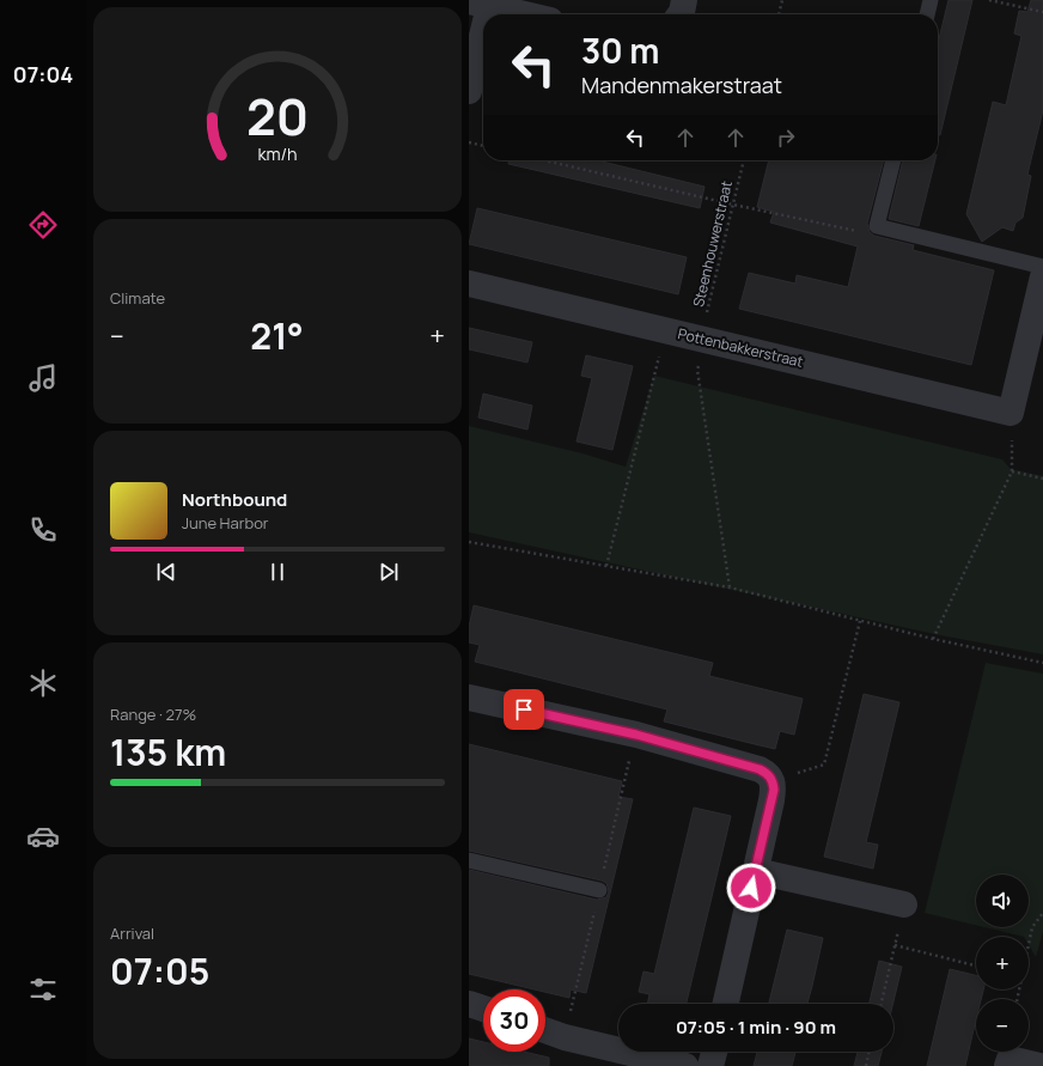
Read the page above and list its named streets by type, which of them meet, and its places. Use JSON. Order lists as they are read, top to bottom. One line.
{"streets":{"street":["Pottenbakkerstraat"],"path":["Steenhouwerstraat"]},"crossings":[["Steenhouwerstraat","Pottenbakkerstraat"]],"page":{"tabs":"07:04","turn":["30 m","Mandenmakerstraat"],"tile":["Climate",["Range · 27%","135 km"],["Arrival","07:05"]],"heat":["−","21°","+"],"song":["Northbound","June Harbor"],"map_buttons":["+","−"],"limit":"30","trip":"07:05 · 1 min · 90 m","gauge":["20","km/h"]}}
